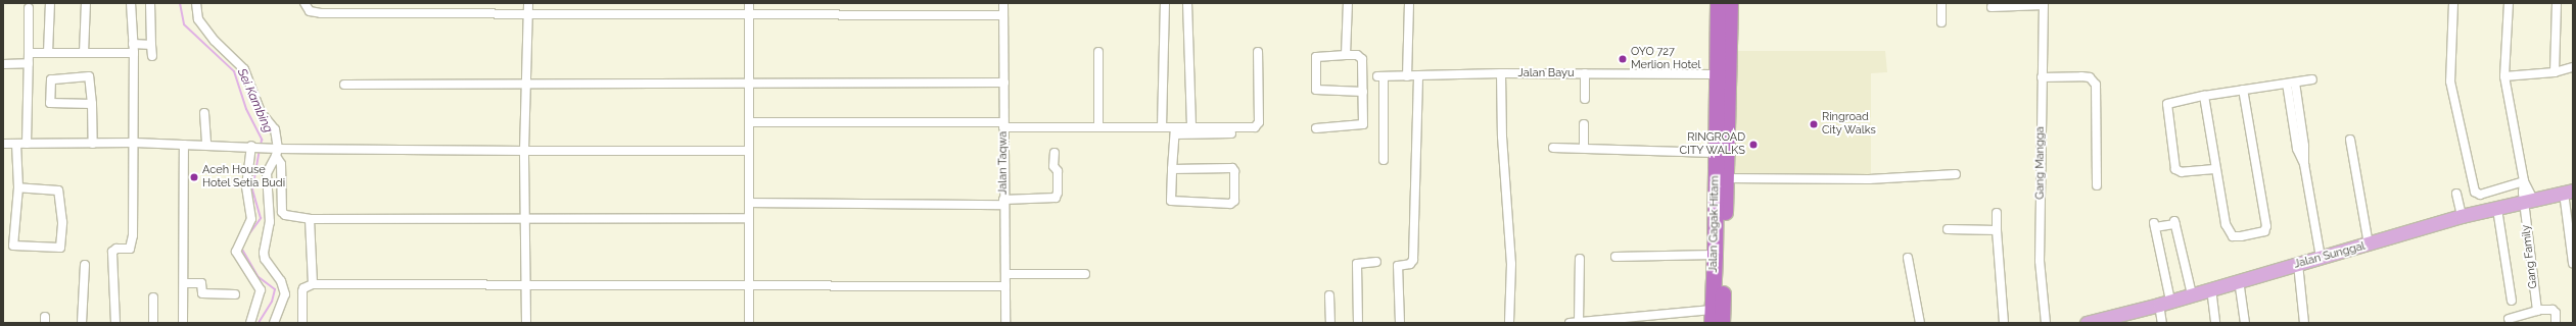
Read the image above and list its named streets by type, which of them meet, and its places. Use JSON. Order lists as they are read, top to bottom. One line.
{"streets":{"highway":["Jalan Gagak Hitam"],"main road":["Jalan Sunggal"],"street":["Jalan Bayu","Jalan Taqwa","Gang Mangga","Gang Family"]},"crossings":[["Jalan Bayu","Jalan Gagak Hitam"],["Jalan Sunggal","Gang Family"]],"water":["Sei Kambing"],"places":["OYO 727 Merlion Hotel","Ringroad City Walks","RINGROAD CITY WALKS","Aceh House Hotel Setia Budi"]}
